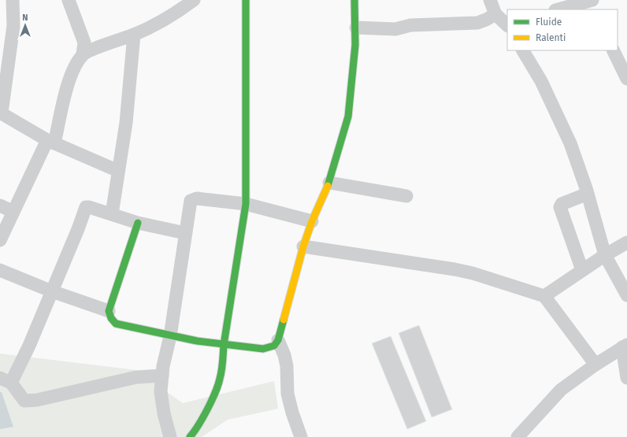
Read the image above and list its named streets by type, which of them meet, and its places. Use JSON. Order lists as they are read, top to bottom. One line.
{"legend":["Fluide","Ralenti"],"north":"top"}
